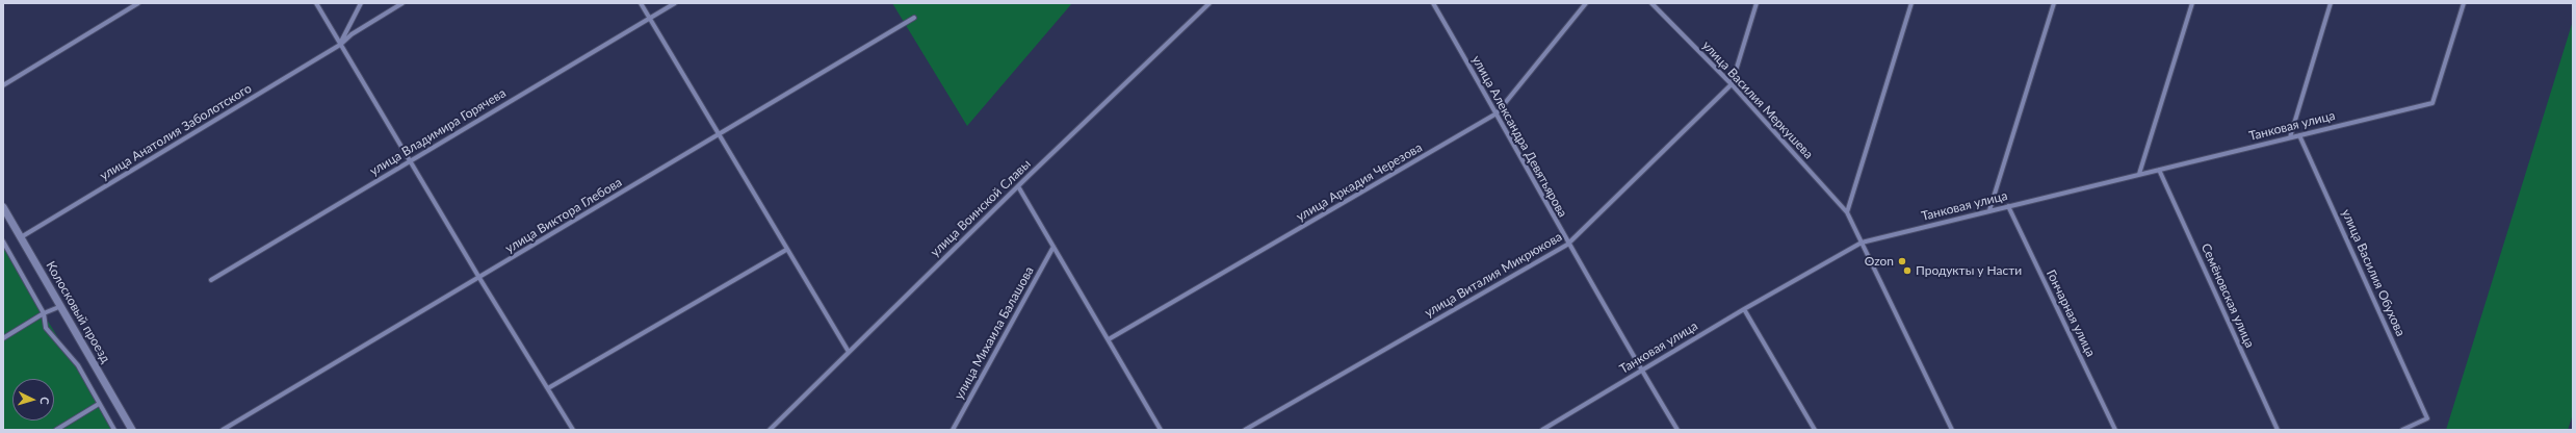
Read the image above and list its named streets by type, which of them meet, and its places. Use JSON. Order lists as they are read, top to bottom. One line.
{"streets":{"street":["улица Василия Меркушева","Танковая улица","улица Анатолия Заболотского","улица Владимира Горячева","улица Александра Девятьярова","улица Аркадия Черезова","улица Воинской Славы","улица Виктора Глебова","улица Василия Обухова","улица Виталия Микрюкова","Семёновская улица","Колосковый проезд","Гончарная улица","улица Михаила Балашова"]},"crossings":[["улица Василия Меркушева","Танковая улица"],["улица Василия Меркушева","улица Виталия Микрюкова"],["Танковая улица","улица Александра Девятьярова"],["Танковая улица","улица Василия Обухова"],["Танковая улица","Семёновская улица"],["Танковая улица","Гончарная улица"],["улица Анатолия Заболотского","Колосковый проезд"],["улица Александра Девятьярова","улица Аркадия Черезова"],["улица Александра Девятьярова","улица Виталия Микрюкова"]],"places":["Ozon","Продукты у Насти"],"north":"right"}
